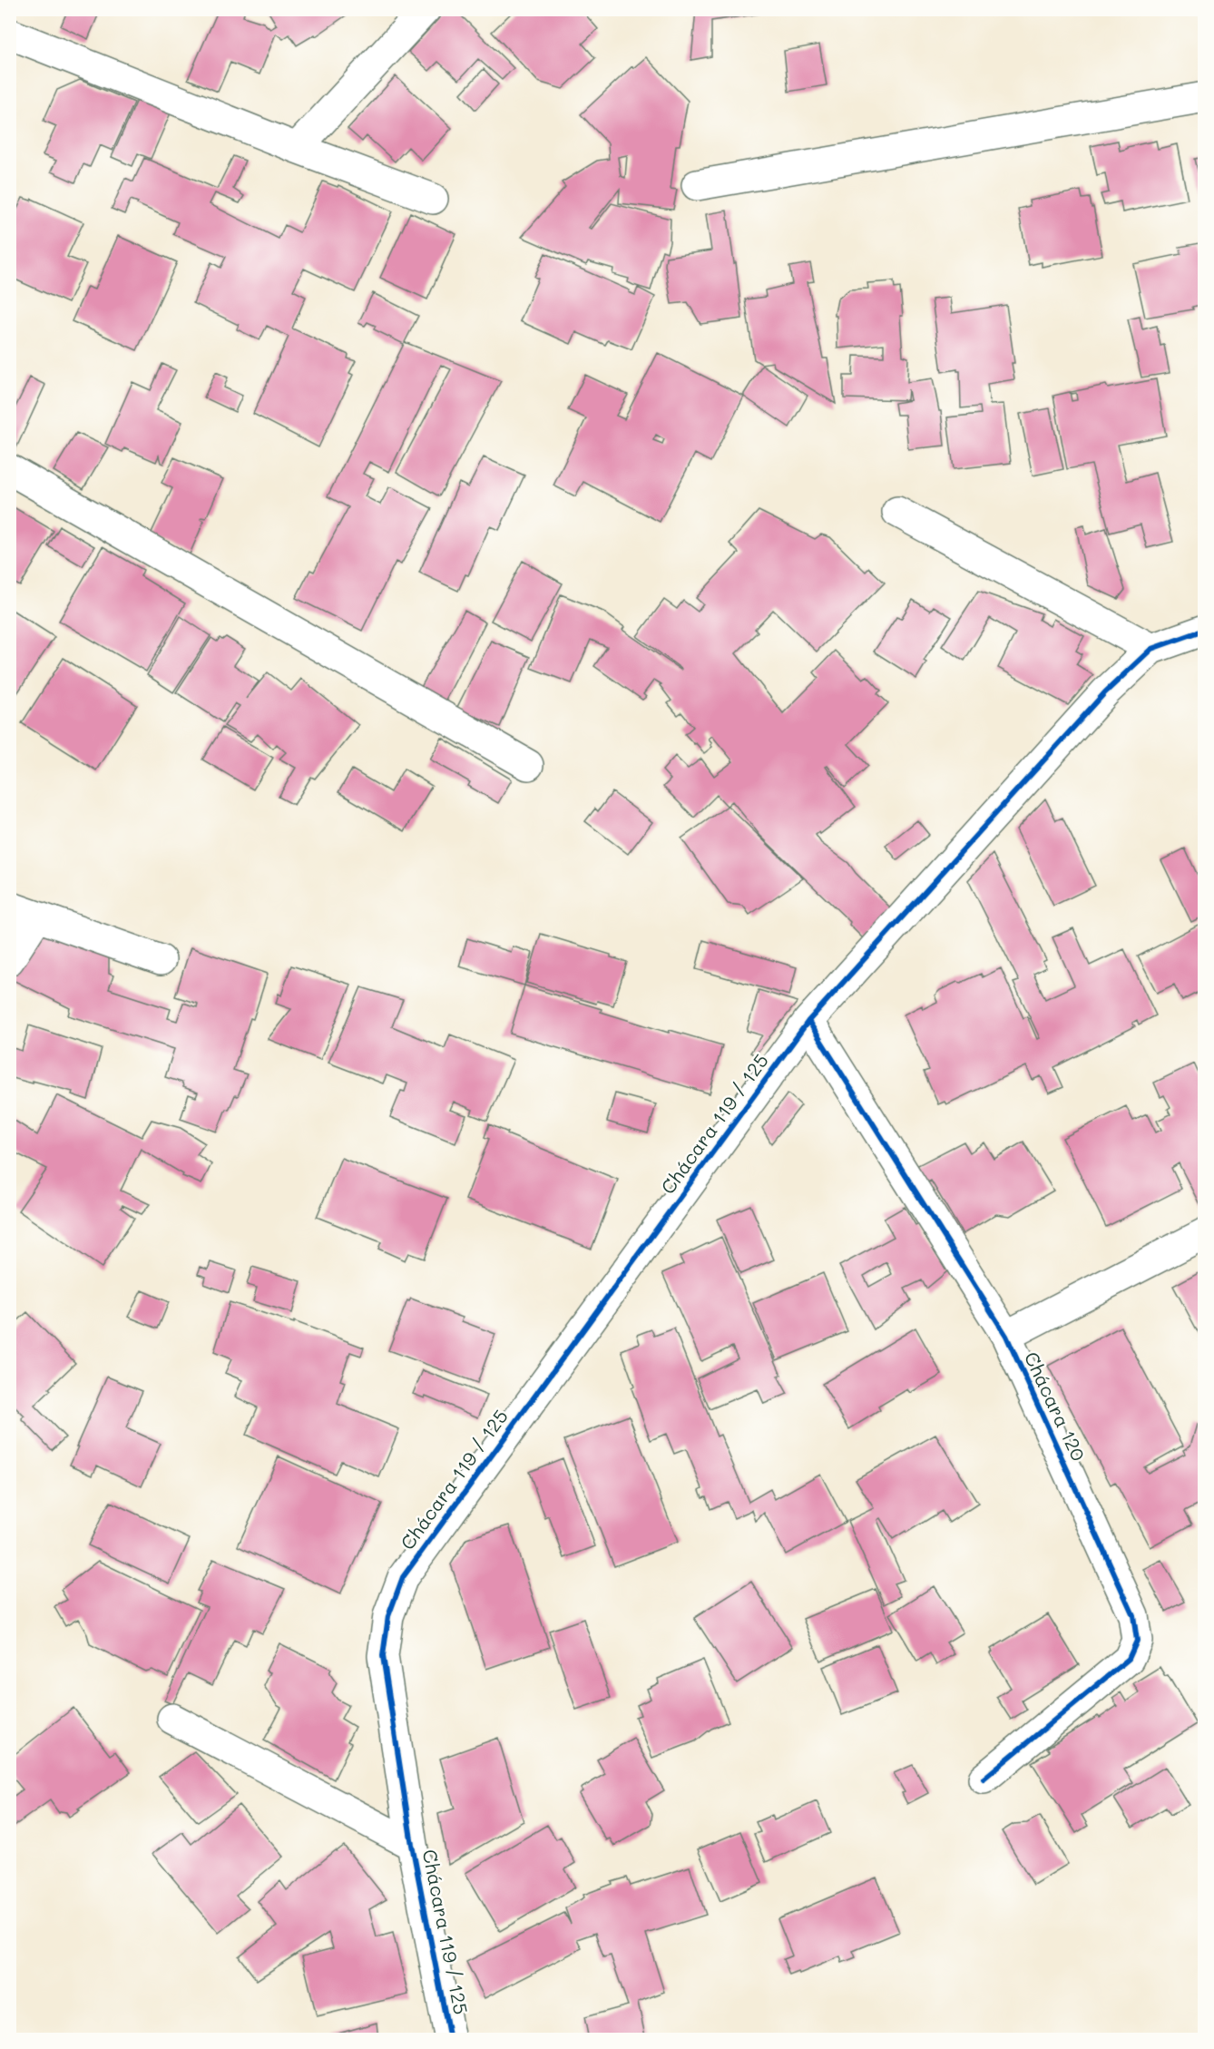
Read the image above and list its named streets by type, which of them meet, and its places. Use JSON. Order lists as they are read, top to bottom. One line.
{"streets":{"street":["Chácara 119 / 125","Chácara 120"]},"crossings":[["Chácara 119 / 125","Chácara 120"]]}
